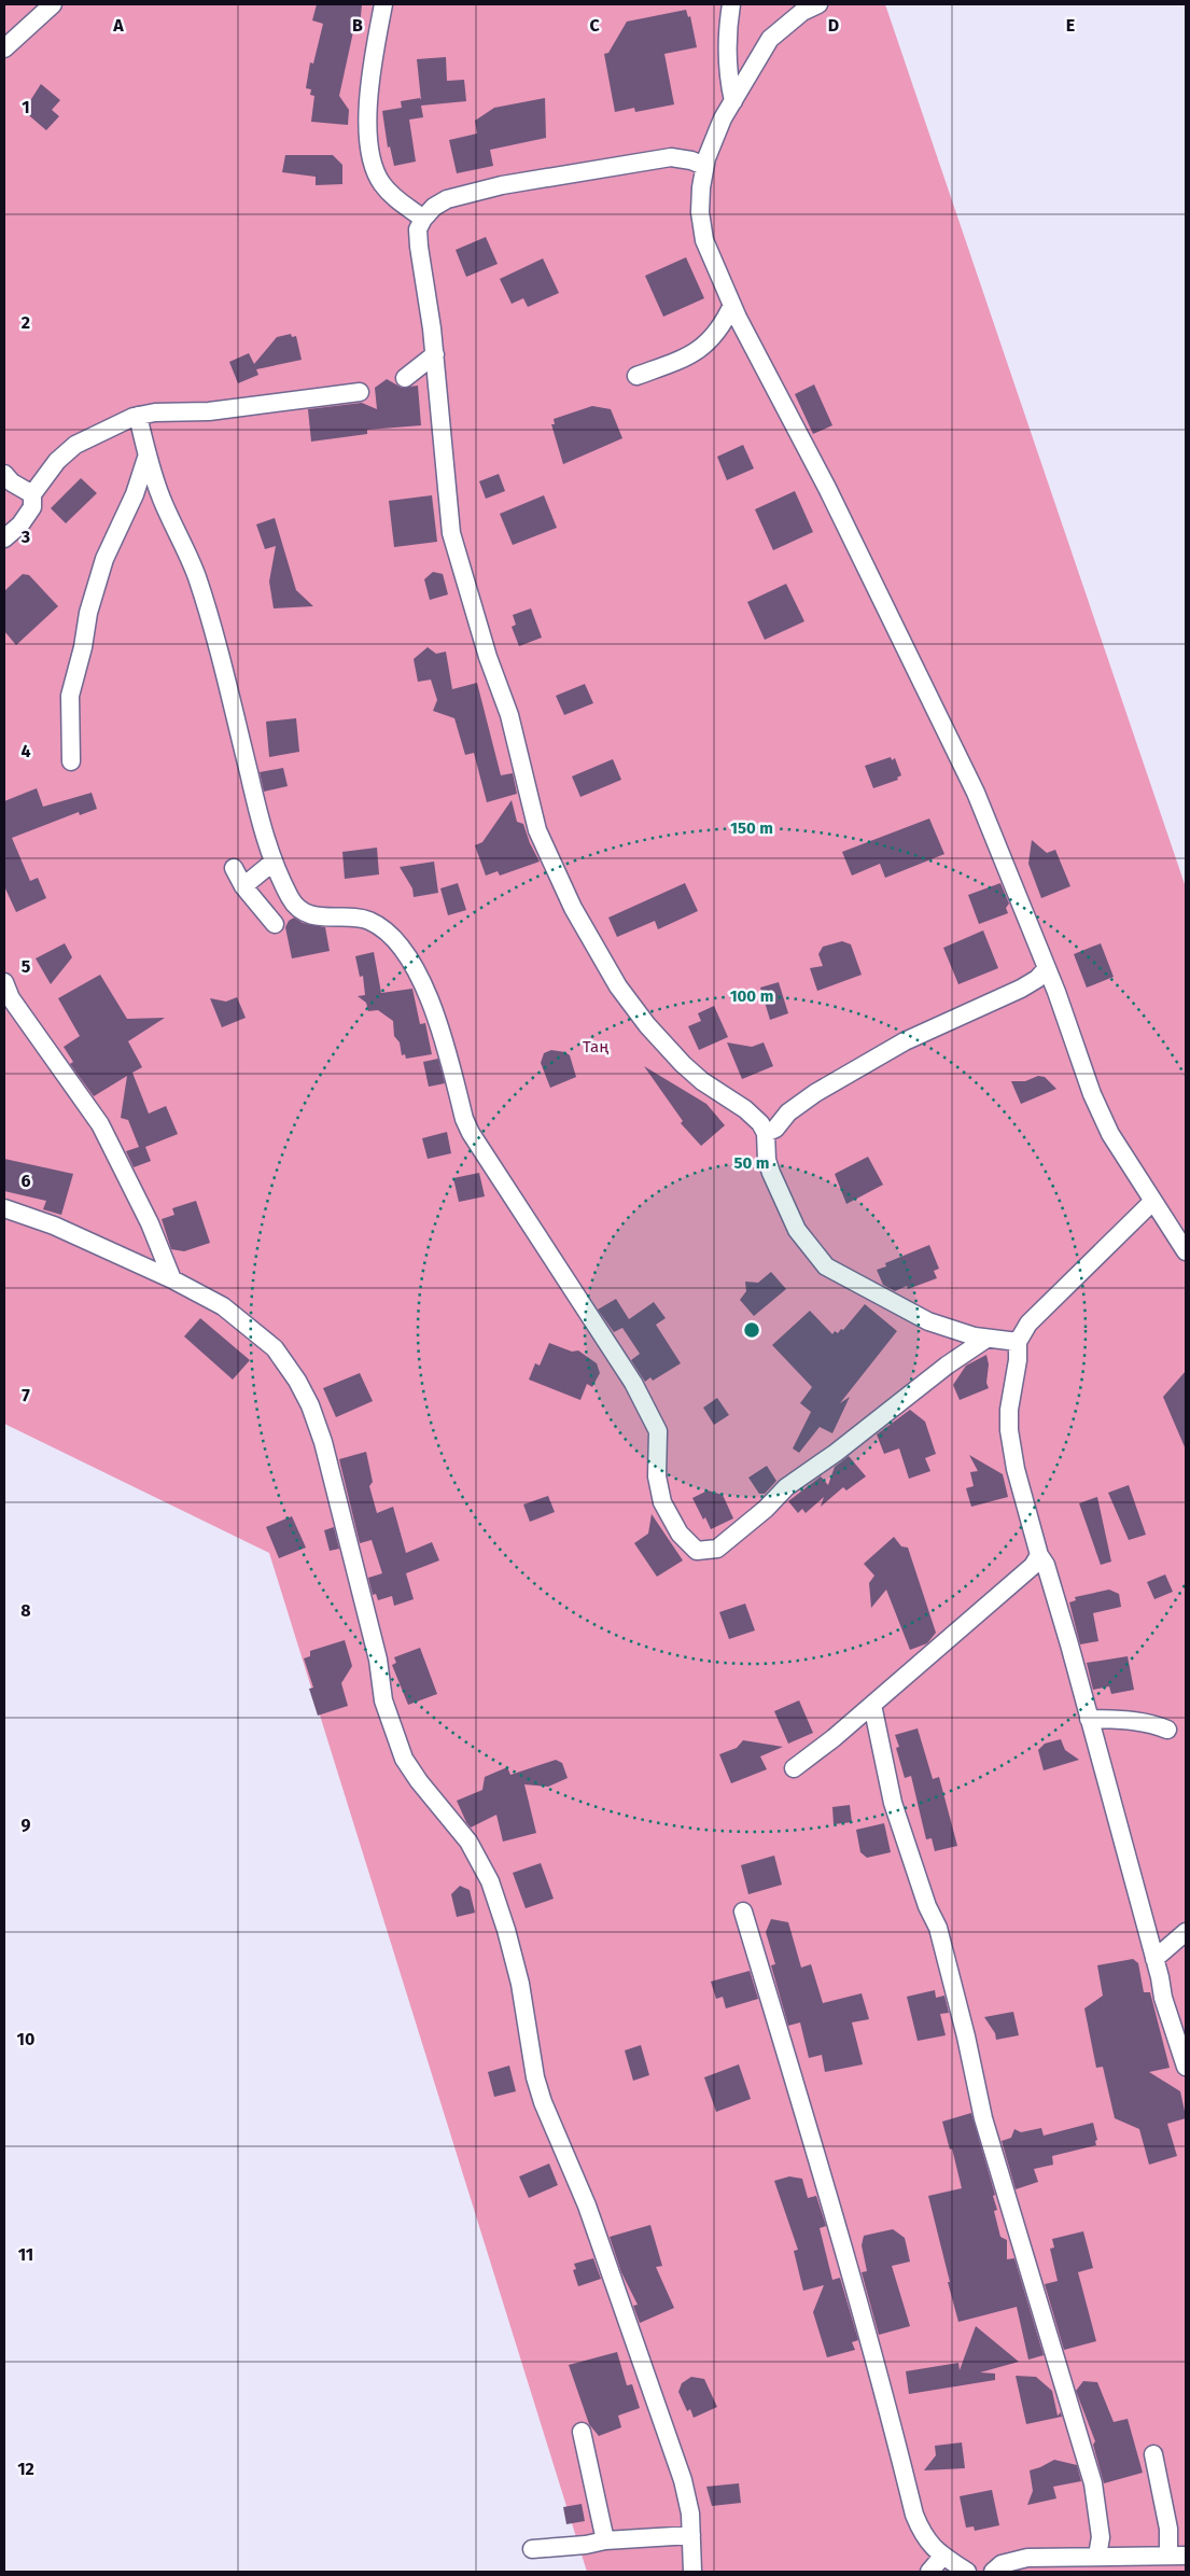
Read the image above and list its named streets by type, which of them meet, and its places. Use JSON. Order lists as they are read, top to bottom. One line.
{"parks":["Таң"],"grid":{"columns":["A","B","C","D","E"],"rows":["1","2","3","4","5","6","7","8","9","10","11","12"]},"rings":["150 m","100 m","50 m"]}
